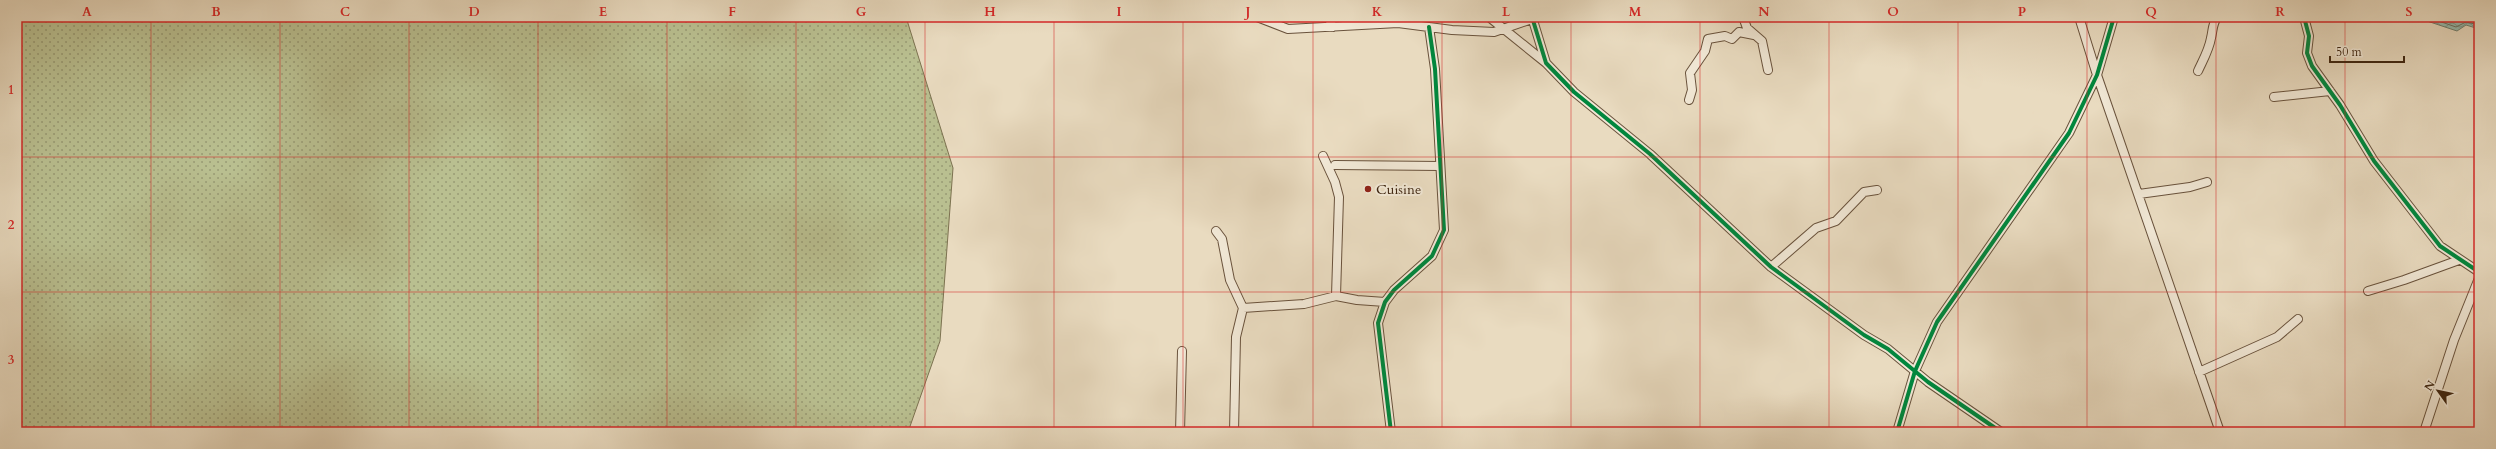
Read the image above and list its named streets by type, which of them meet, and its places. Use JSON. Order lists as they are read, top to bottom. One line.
{"places":["Cuisine"],"scale_bar":"50 m","north":"top left","grid":{"columns":["A","B","C","D","E","F","G","H","I","J","K","L","M","N","O","P","Q","R","S"],"rows":["1","2","3"]}}
